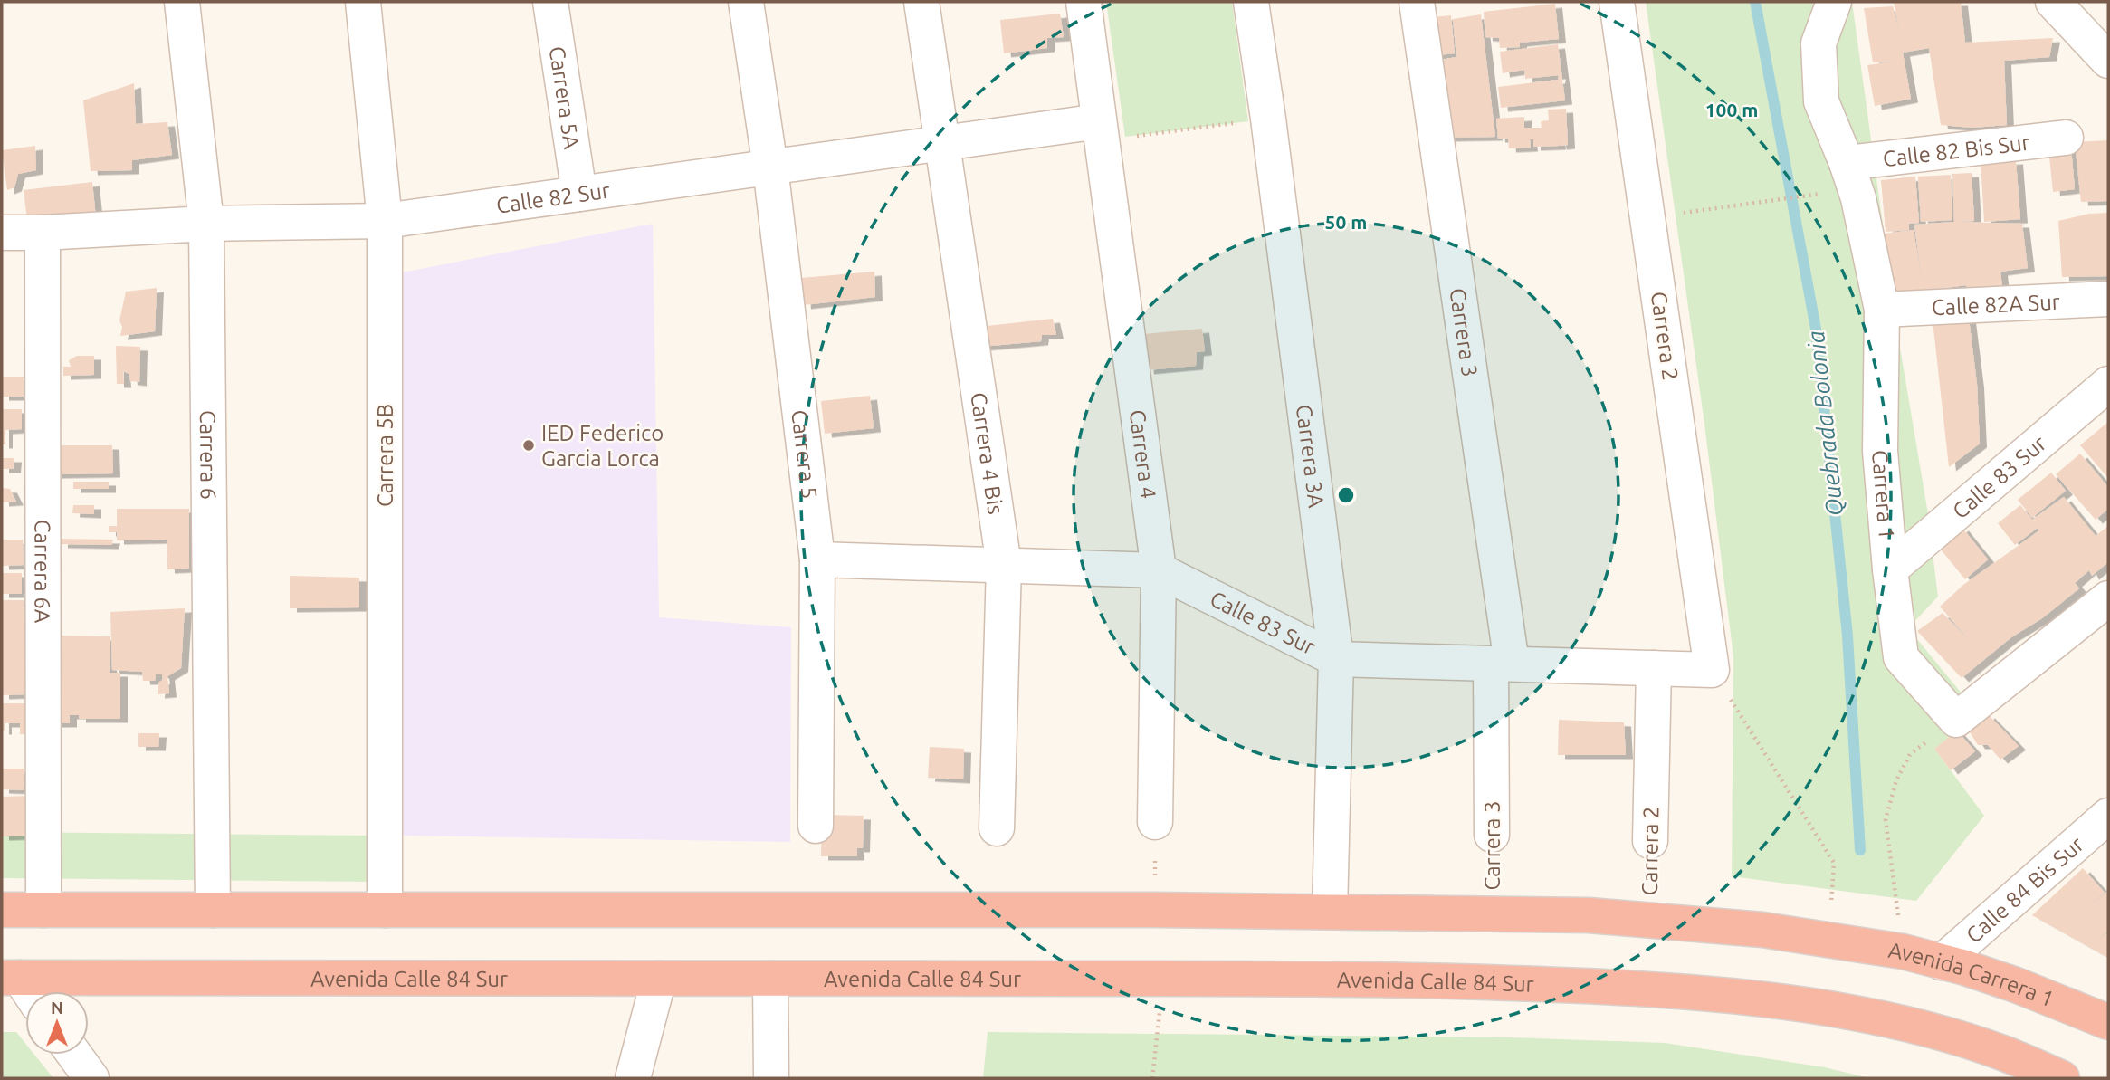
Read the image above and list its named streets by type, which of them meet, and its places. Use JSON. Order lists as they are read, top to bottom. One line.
{"streets":{"highway":["Avenida Carrera 1","Avenida Calle 84 Sur"],"street":["Carrera 5A","Calle 82 Bis Sur","Calle 82 Sur","Calle 82A Sur","Carrera 3","Carrera 2","Carrera 5","Carrera 4 Bis","Carrera 6","Carrera 4","Carrera 5B","Carrera 3A","Calle 83 Sur","Carrera 1","Carrera 6A","Calle 84 Bis Sur"]},"crossings":[["Carrera 5A","Calle 82 Sur"],["Calle 82 Bis Sur","Carrera 1"],["Calle 82 Sur","Carrera 5"],["Calle 82 Sur","Carrera 4 Bis"],["Calle 82 Sur","Carrera 6"],["Calle 82 Sur","Carrera 4"],["Calle 82 Sur","Carrera 5B"],["Calle 82 Sur","Carrera 6A"],["Calle 82A Sur","Carrera 1"],["Carrera 3","Calle 83 Sur"],["Carrera 2","Calle 83 Sur"],["Carrera 5","Calle 83 Sur"],["Carrera 4 Bis","Calle 83 Sur"],["Carrera 4","Calle 83 Sur"],["Carrera 3A","Calle 83 Sur"],["Calle 83 Sur","Carrera 1"],["Calle 84 Bis Sur","Avenida Carrera 1"]],"water":["Quebrada Bolonia"],"places":["IED Federico Garcia Lorca"],"north":"top","rings":["100 m","50 m"]}
